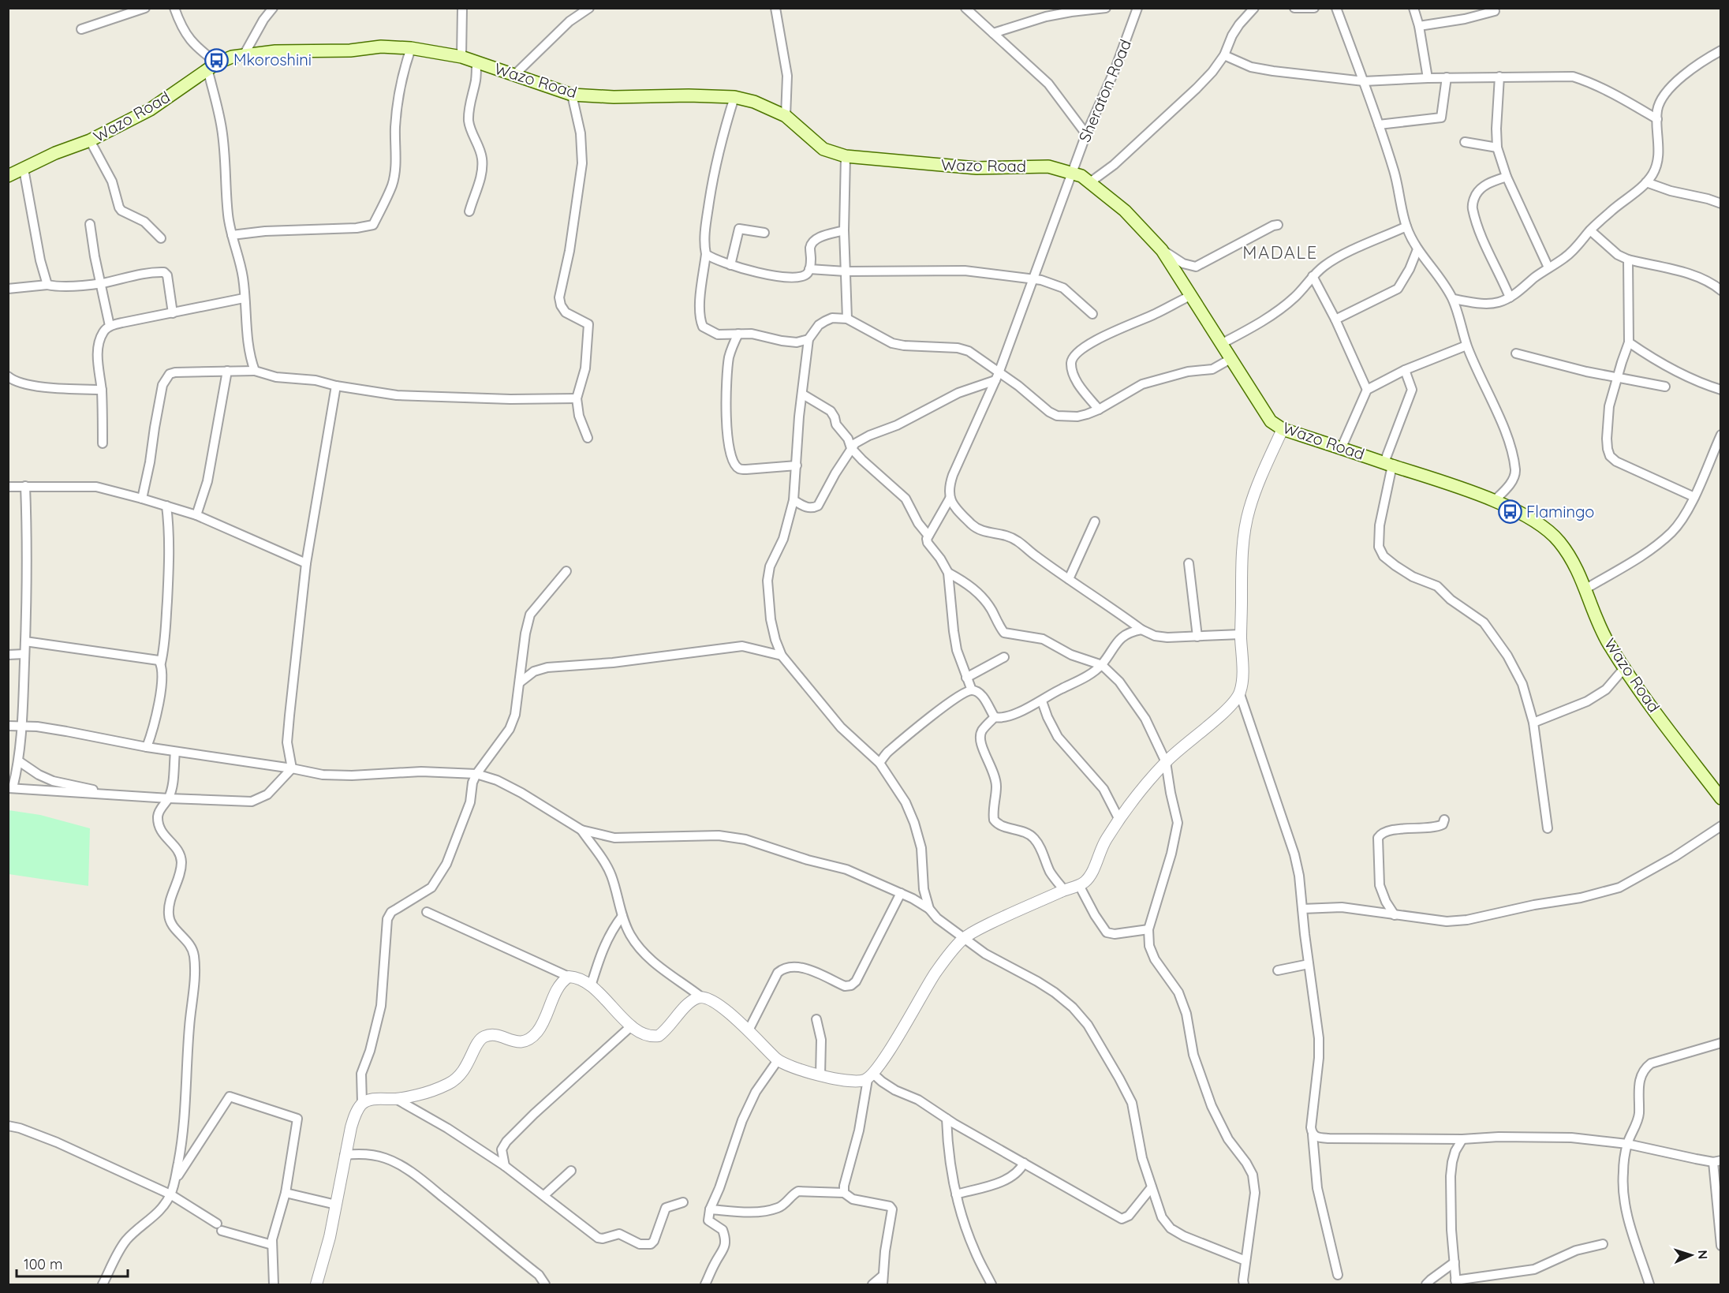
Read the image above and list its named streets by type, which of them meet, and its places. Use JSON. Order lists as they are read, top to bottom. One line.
{"streets":{"main road":["Wazo Road"],"street":["Sheraton Road"]},"crossings":[["Wazo Road","Sheraton Road"]],"districts":["MADALE"],"places":{"bus stop":["Mkoroshini","Flamingo"]},"scale_bar":"100 m","north":"right"}
